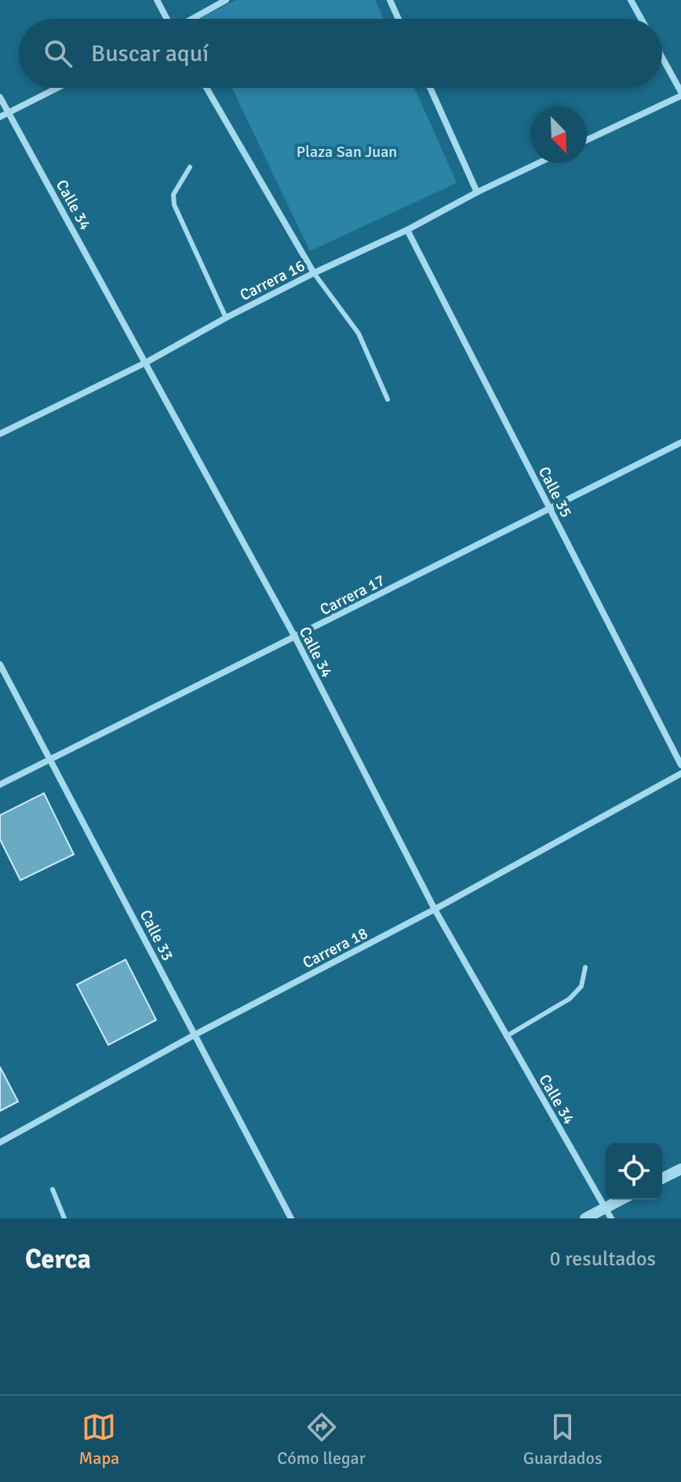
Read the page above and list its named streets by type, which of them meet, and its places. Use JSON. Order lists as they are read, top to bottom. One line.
{"streets":{"street":["Calle 34","Carrera 16","Calle 35","Carrera 17","Calle 33","Carrera 18"]},"crossings":[["Calle 34","Carrera 16"],["Calle 34","Carrera 17"],["Calle 34","Carrera 18"],["Carrera 16","Calle 35"],["Calle 35","Carrera 17"],["Carrera 17","Calle 33"],["Calle 33","Carrera 18"]],"parks":["Plaza San Juan"],"north":"bottom right","page":{"search":"Buscar aquí","heading":["Cerca","0 resultados"],"nav":["Mapa","Cómo llegar","Guardados"]}}
